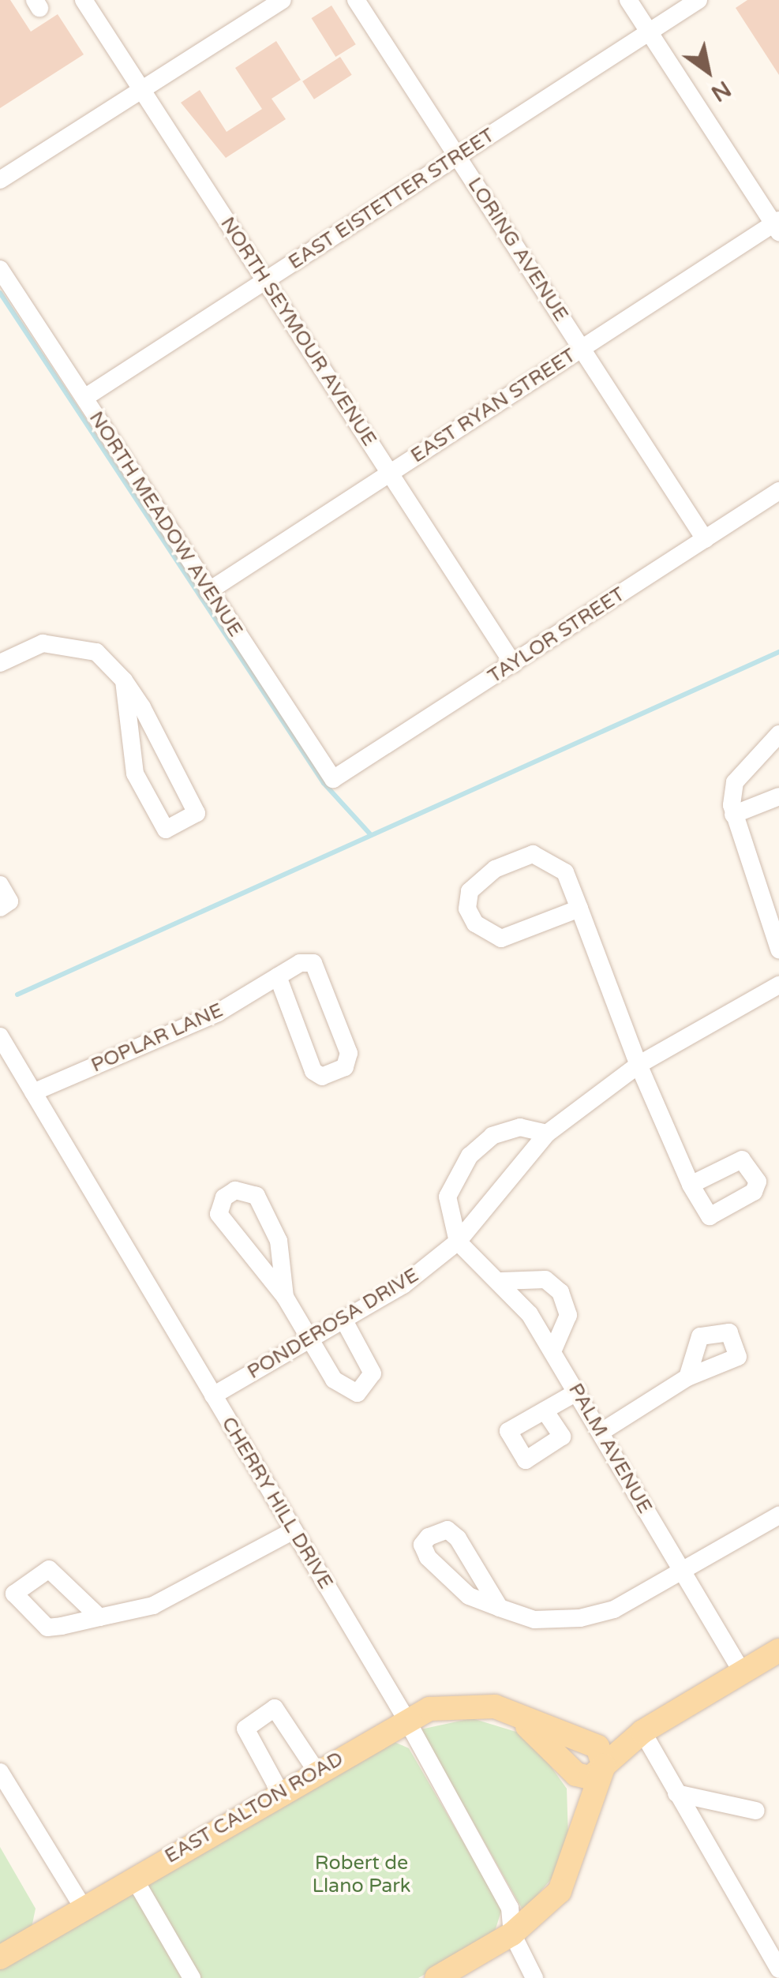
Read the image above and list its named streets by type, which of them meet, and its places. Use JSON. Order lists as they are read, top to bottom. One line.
{"streets":{"main road":["EAST CALTON ROAD"],"street":["EAST EISTETTER STREET","LORING AVENUE","NORTH SEYMOUR AVENUE","EAST RYAN STREET","NORTH MEADOW AVENUE","TAYLOR STREET","POPLAR LANE","PONDEROSA DRIVE","PALM AVENUE","CHERRY HILL DRIVE"]},"crossings":[["EAST EISTETTER STREET","LORING AVENUE"],["EAST EISTETTER STREET","NORTH SEYMOUR AVENUE"],["EAST EISTETTER STREET","NORTH MEADOW AVENUE"],["LORING AVENUE","EAST RYAN STREET"],["LORING AVENUE","TAYLOR STREET"],["NORTH SEYMOUR AVENUE","EAST RYAN STREET"],["NORTH SEYMOUR AVENUE","TAYLOR STREET"],["EAST RYAN STREET","NORTH MEADOW AVENUE"],["NORTH MEADOW AVENUE","TAYLOR STREET"],["POPLAR LANE","CHERRY HILL DRIVE"],["PONDEROSA DRIVE","PALM AVENUE"],["PONDEROSA DRIVE","CHERRY HILL DRIVE"],["PALM AVENUE","EAST CALTON ROAD"],["CHERRY HILL DRIVE","EAST CALTON ROAD"]],"parks":["Robert de Llano Park"],"north":"bottom right"}
